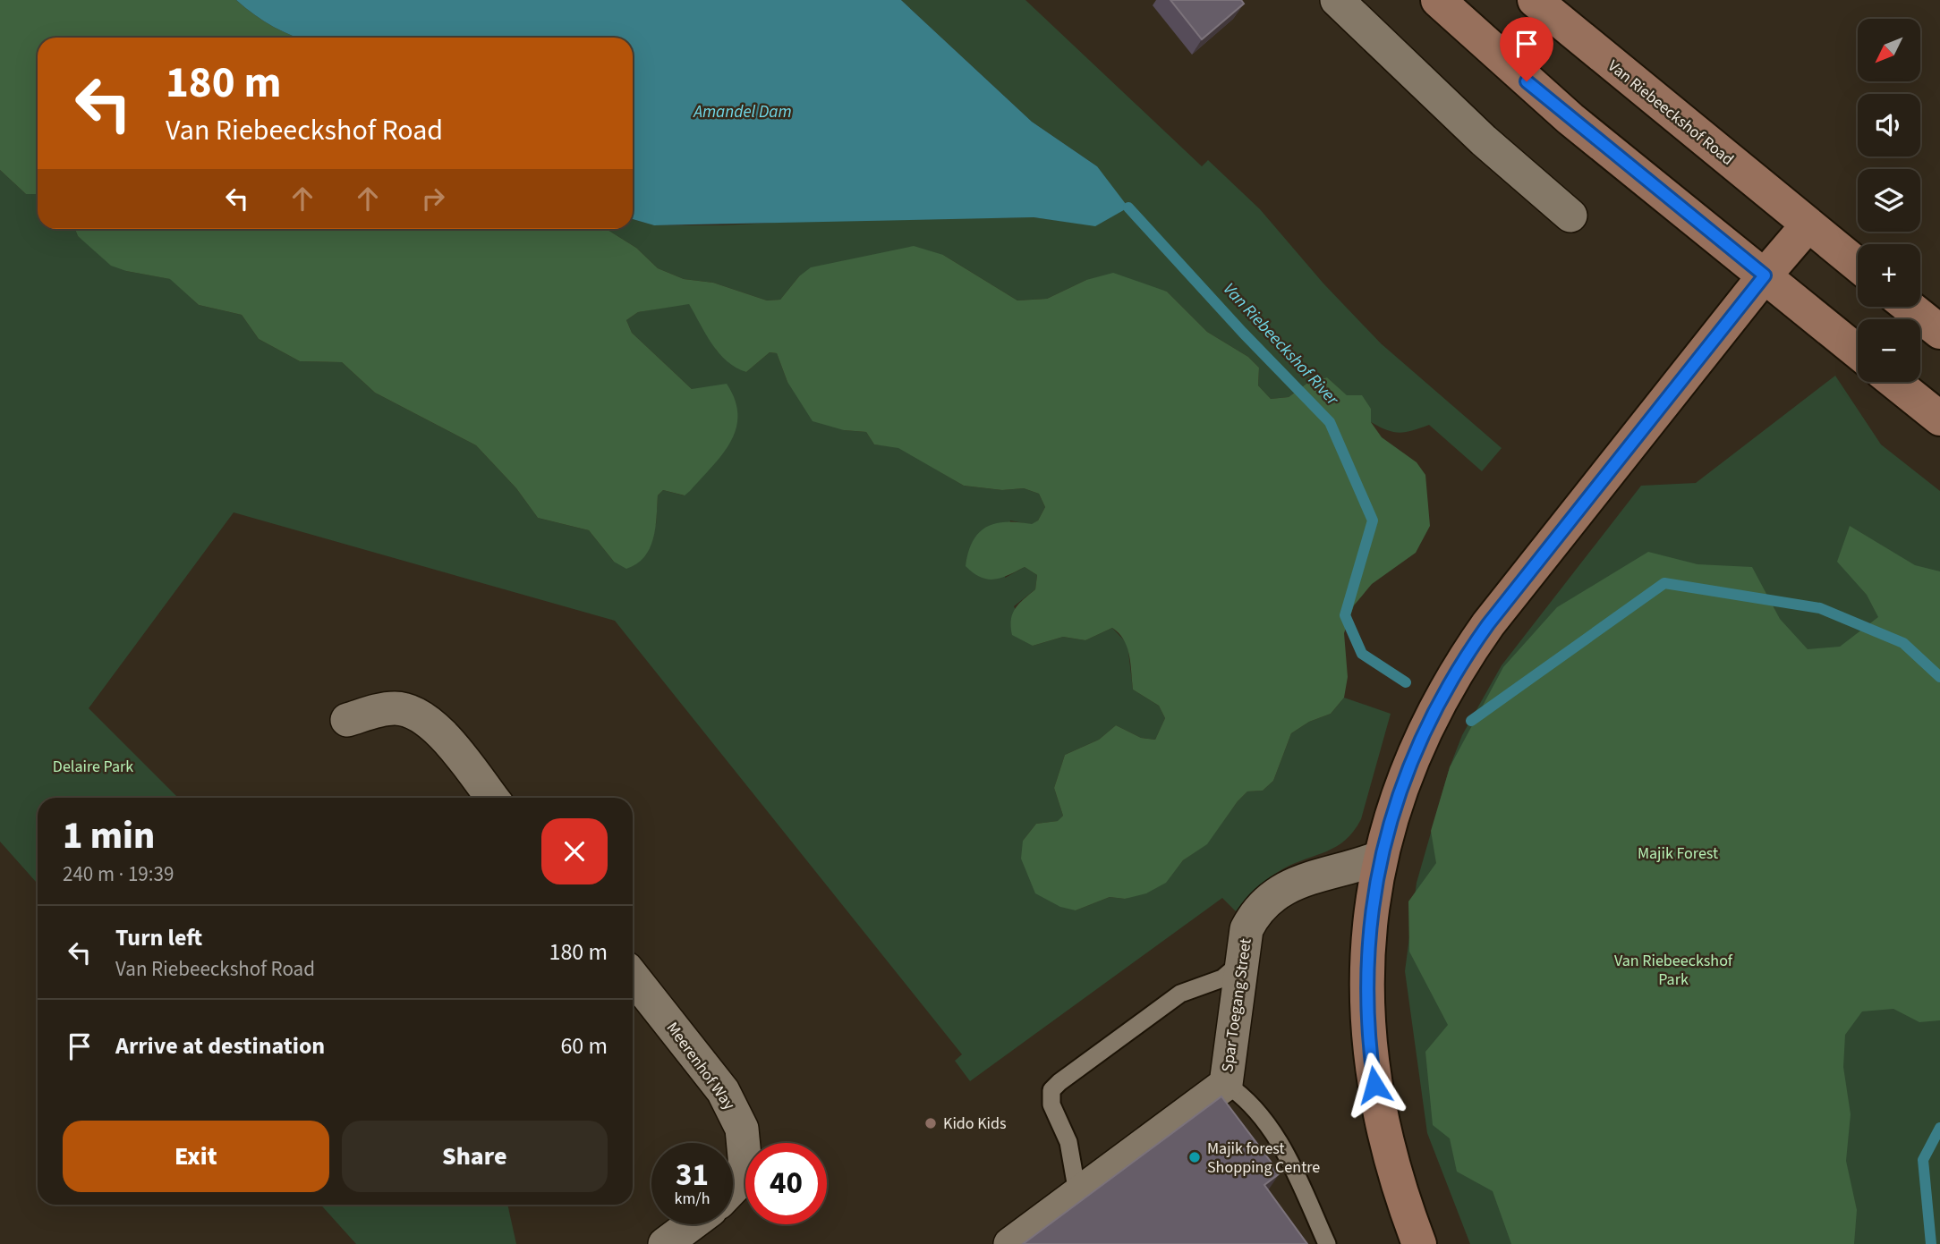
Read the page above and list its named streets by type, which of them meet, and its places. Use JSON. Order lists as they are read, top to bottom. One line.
{"streets":{"street":["Van Riebeeckshof Road","Spar Toegang Street","Meerenhof Way"]},"water":["Amandel Dam","Van Riebeeckshof River"],"parks":["Delaire Park","Majik Forest","Van Riebeeckshof Park"],"places":["Kido Kids","Majik forest Shopping Centre"],"north":"bottom left","page":{"map_buttons":["+","−"],"turn":["180 m","Van Riebeeckshof Road"],"heading":["1 min","240 m · 19:39"],"list":[{"name":"Turn left","note":"Van Riebeeckshof Road","value":"180 m"},{"name":"Arrive at destination","value":"60 m"}],"buttons":["Exit","Share"],"speed":"31 km/h","limit":"40"}}
